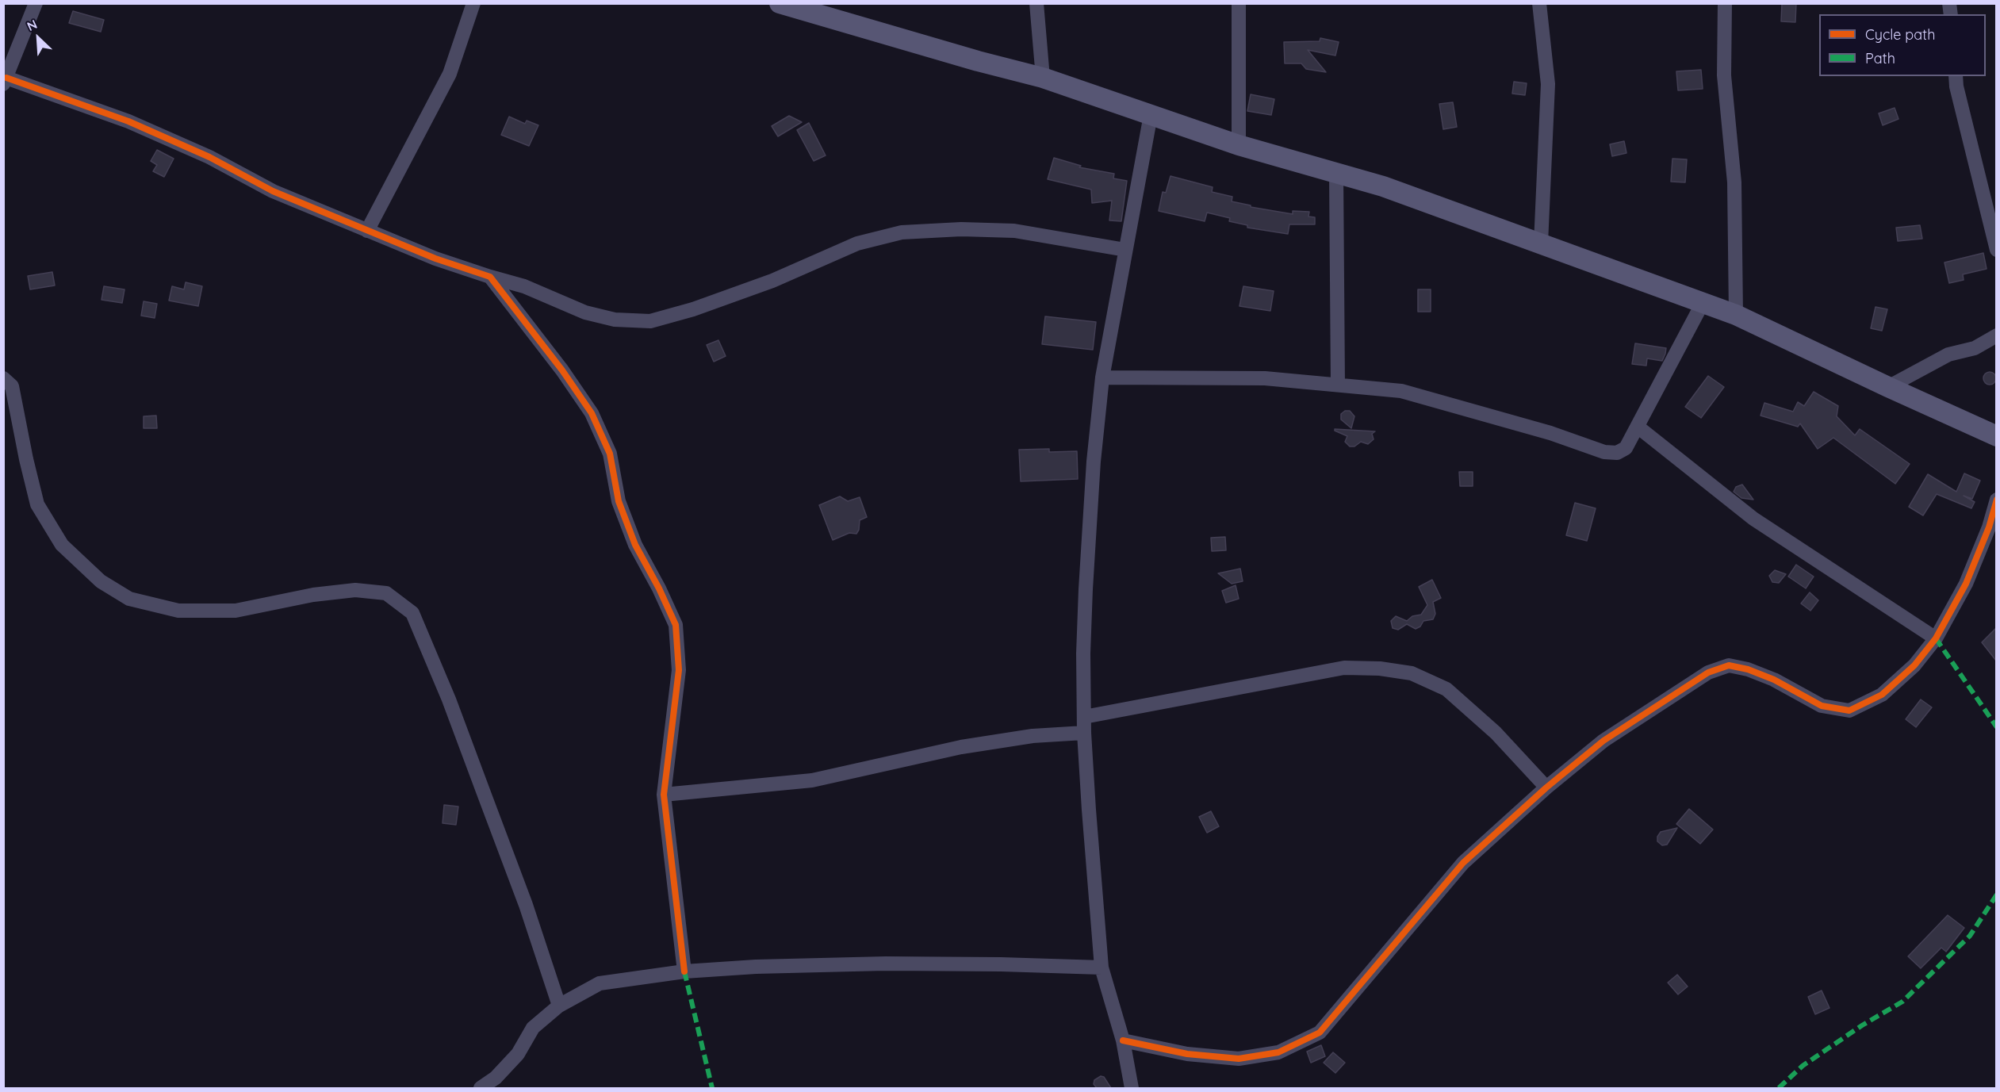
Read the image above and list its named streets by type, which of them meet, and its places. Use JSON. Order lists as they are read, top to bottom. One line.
{"legend":["Cycle path","Path"],"north":"top left"}
